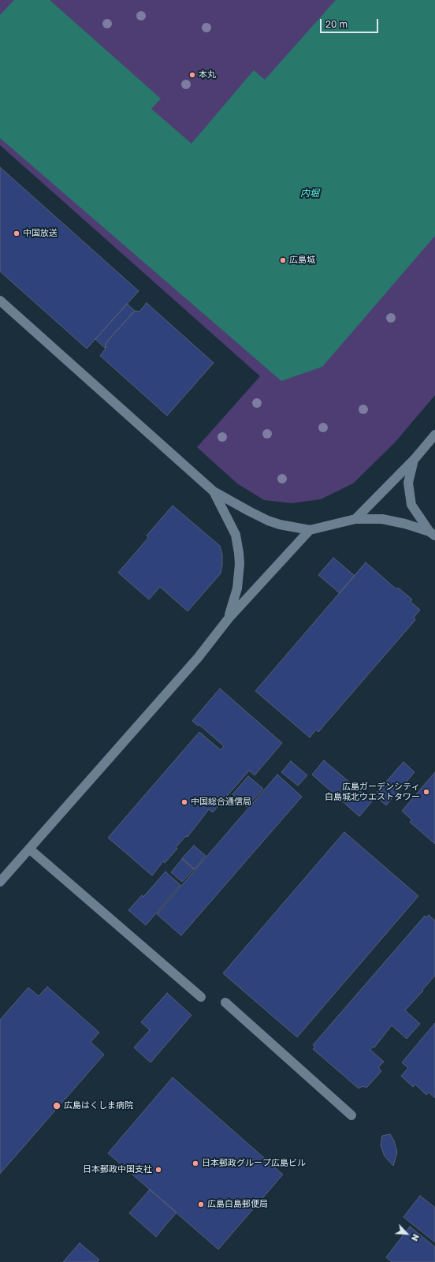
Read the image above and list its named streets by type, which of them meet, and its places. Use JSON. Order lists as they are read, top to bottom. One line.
{"water":["内堀"],"places":["本丸","中国放送","広島城","広島ガーデンシティ 白島城北ウエストタワー","中国総合通信局","広島はくしま病院","日本郵政グループ広島ビル","日本郵政中国支社","広島白島郵便局"],"scale_bar":"20 m","north":"bottom right"}
